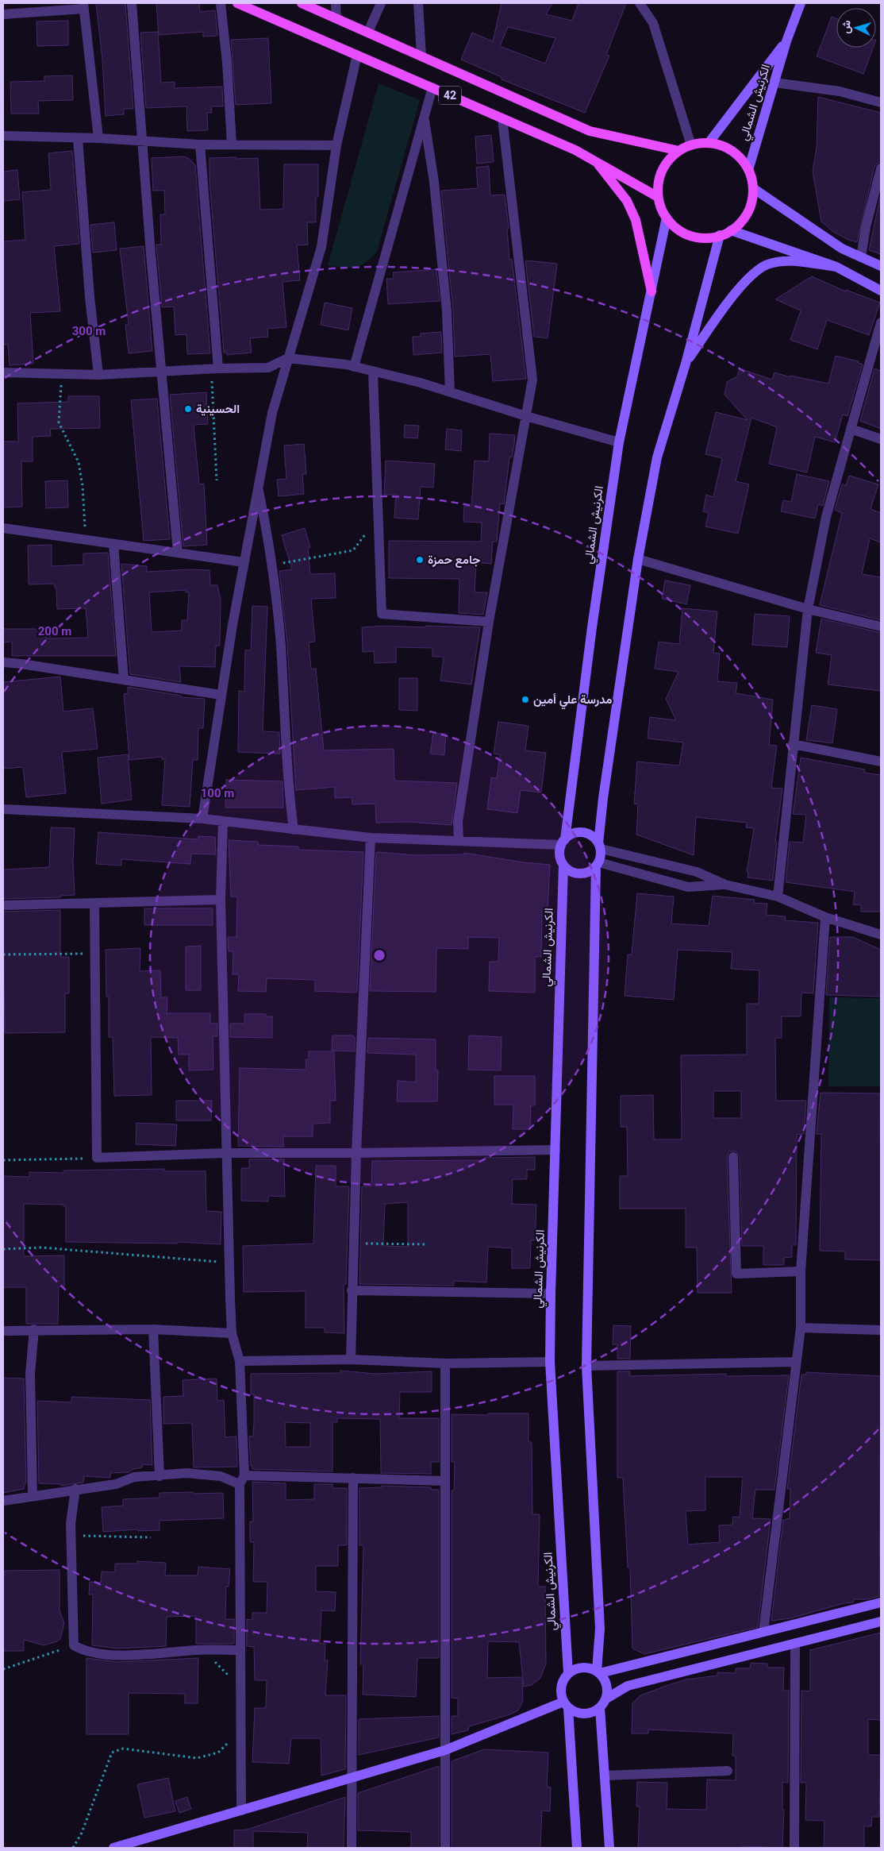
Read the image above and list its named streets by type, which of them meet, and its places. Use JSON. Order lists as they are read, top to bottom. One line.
{"streets":{"main road":["42","الكرنيش الشمالي"]},"crossings":[["42","الكرنيش الشمالي"]],"places":["الحسينية","جامع حمزة","مدرسة علي أمين"],"north":"left","rings":["300 m","200 m","100 m"]}
